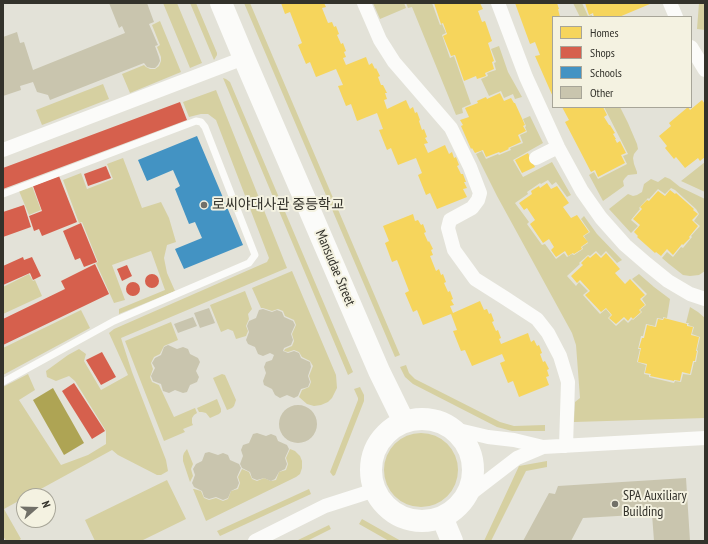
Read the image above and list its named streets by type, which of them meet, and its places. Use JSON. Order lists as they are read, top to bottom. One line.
{"streets":{"main road":["Mansudae Street"]},"places":["로씨야대사관 중등학교","SPA Auxiliary Building"],"legend":["Homes","Shops","Schools","Other"],"north":"right"}
